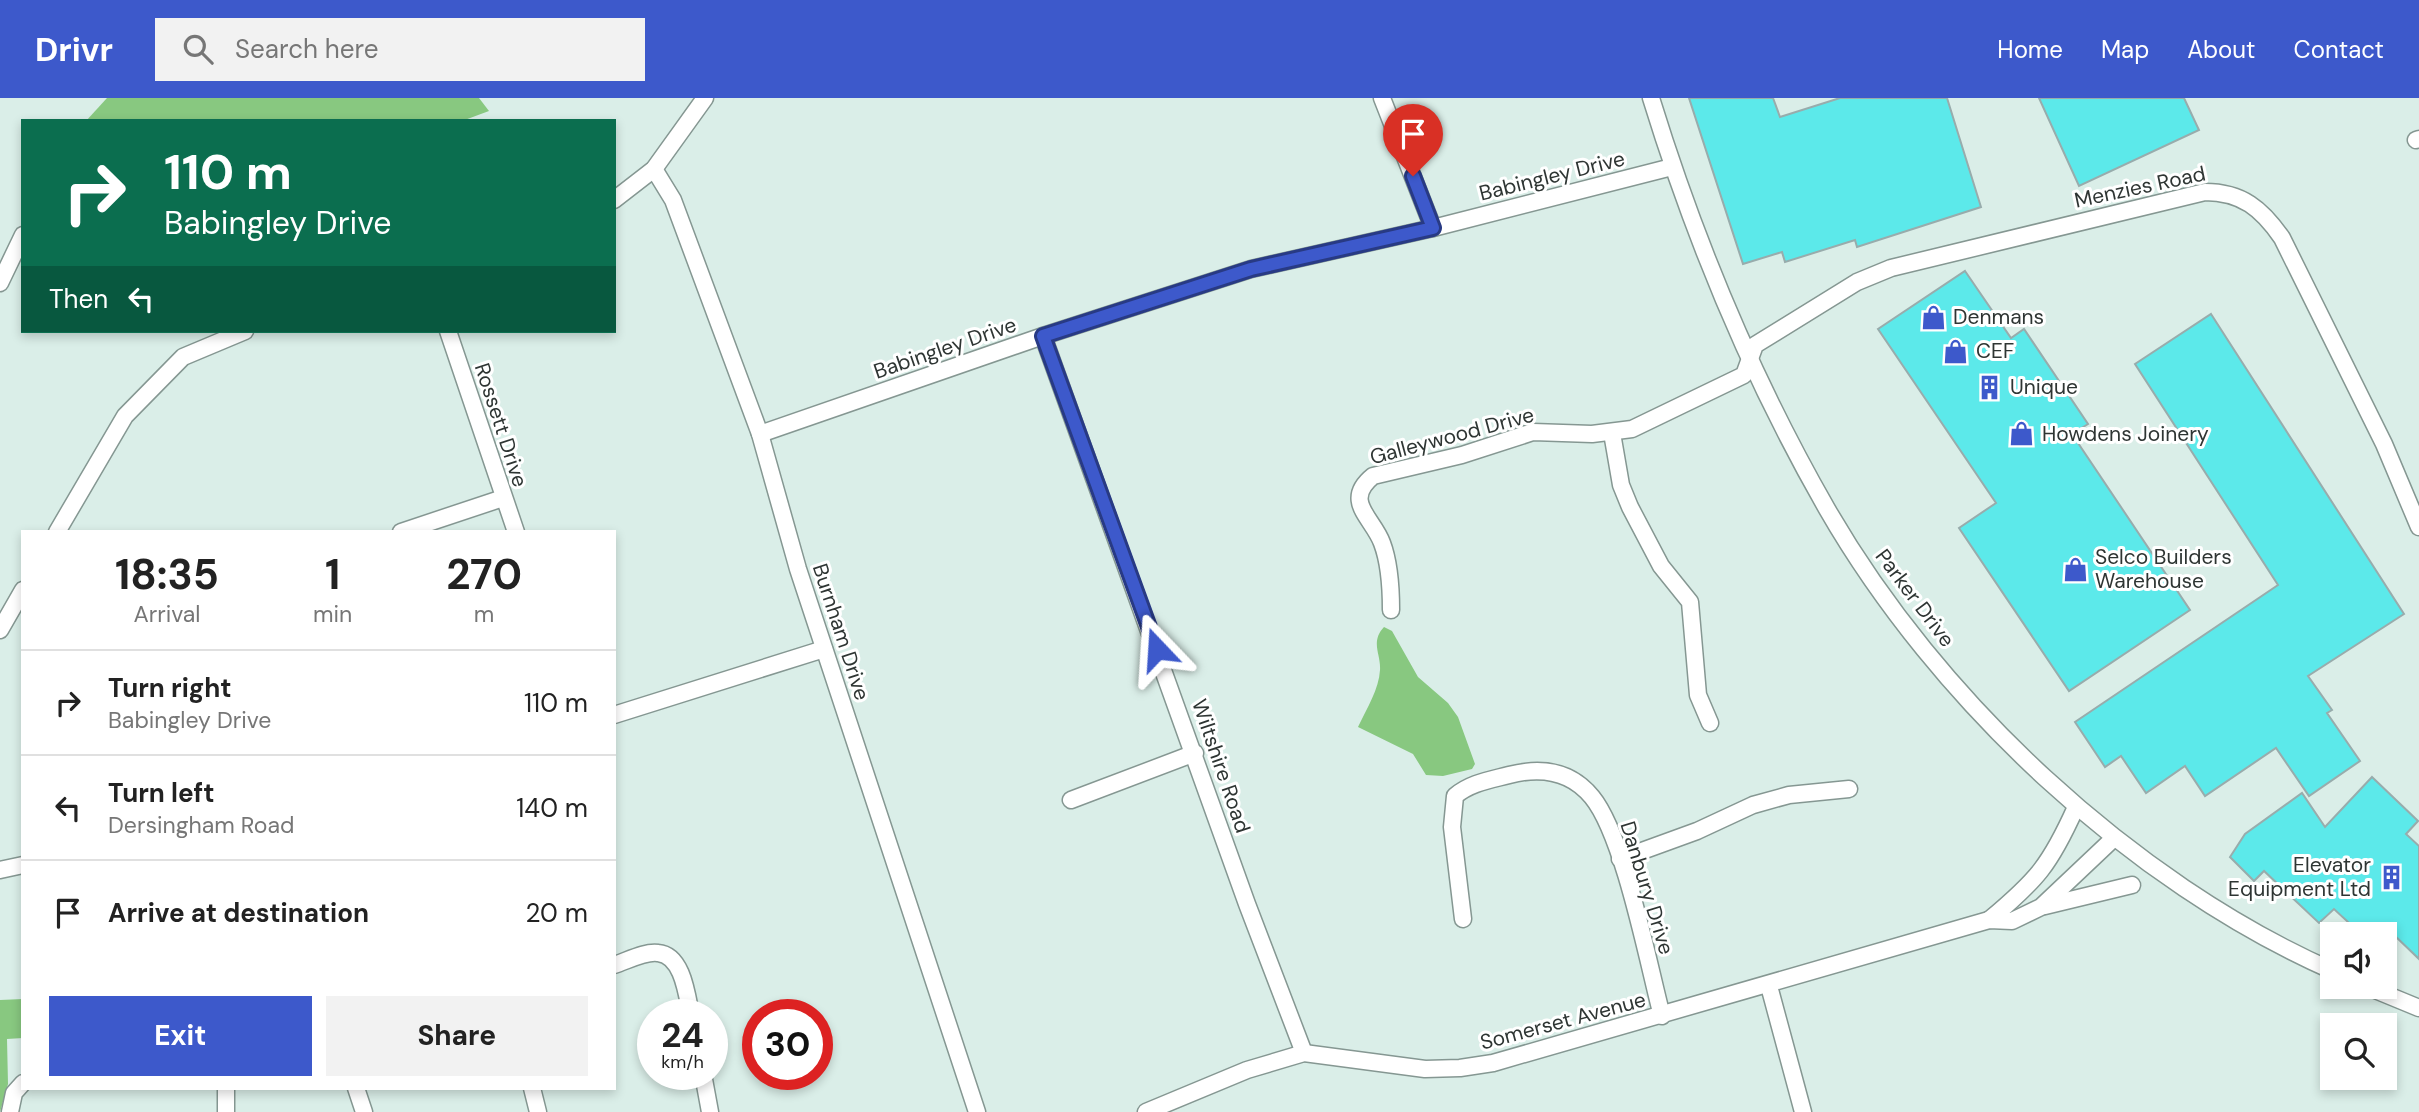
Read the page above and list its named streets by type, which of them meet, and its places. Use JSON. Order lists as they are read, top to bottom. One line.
{"streets":{"street":["Babingley Drive","Menzies Road","Rossett Drive","Galleywood Drive","Parker Drive","Burnham Drive","Wiltshire Road","Danbury Drive","Somerset Avenue"]},"crossings":[["Babingley Drive","Parker Drive"],["Babingley Drive","Burnham Drive"],["Babingley Drive","Wiltshire Road"],["Menzies Road","Galleywood Drive"],["Menzies Road","Parker Drive"],["Galleywood Drive","Parker Drive"],["Parker Drive","Somerset Avenue"],["Wiltshire Road","Somerset Avenue"],["Danbury Drive","Somerset Avenue"]],"places":{"shop":["Denmans","CEF","Howdens Joinery","Selco Builders Warehouse"],"building":["Unique","Elevator Equipment Ltd"]},"page":{"header":"Drivr","search":"Search here","nav":["Home","Map","About","Contact"],"turn":["110 m","Babingley Drive"],"then":"Then","eta":["18:35","Arrival","1","min","270","m"],"list":[{"name":"Turn right","note":"Babingley Drive","value":"110 m"},{"name":"Turn left","note":"Dersingham Road","value":"140 m"},{"name":"Arrive at destination","value":"20 m"}],"buttons":["Exit","Share"],"speed":"24 km/h","limit":"30"}}
